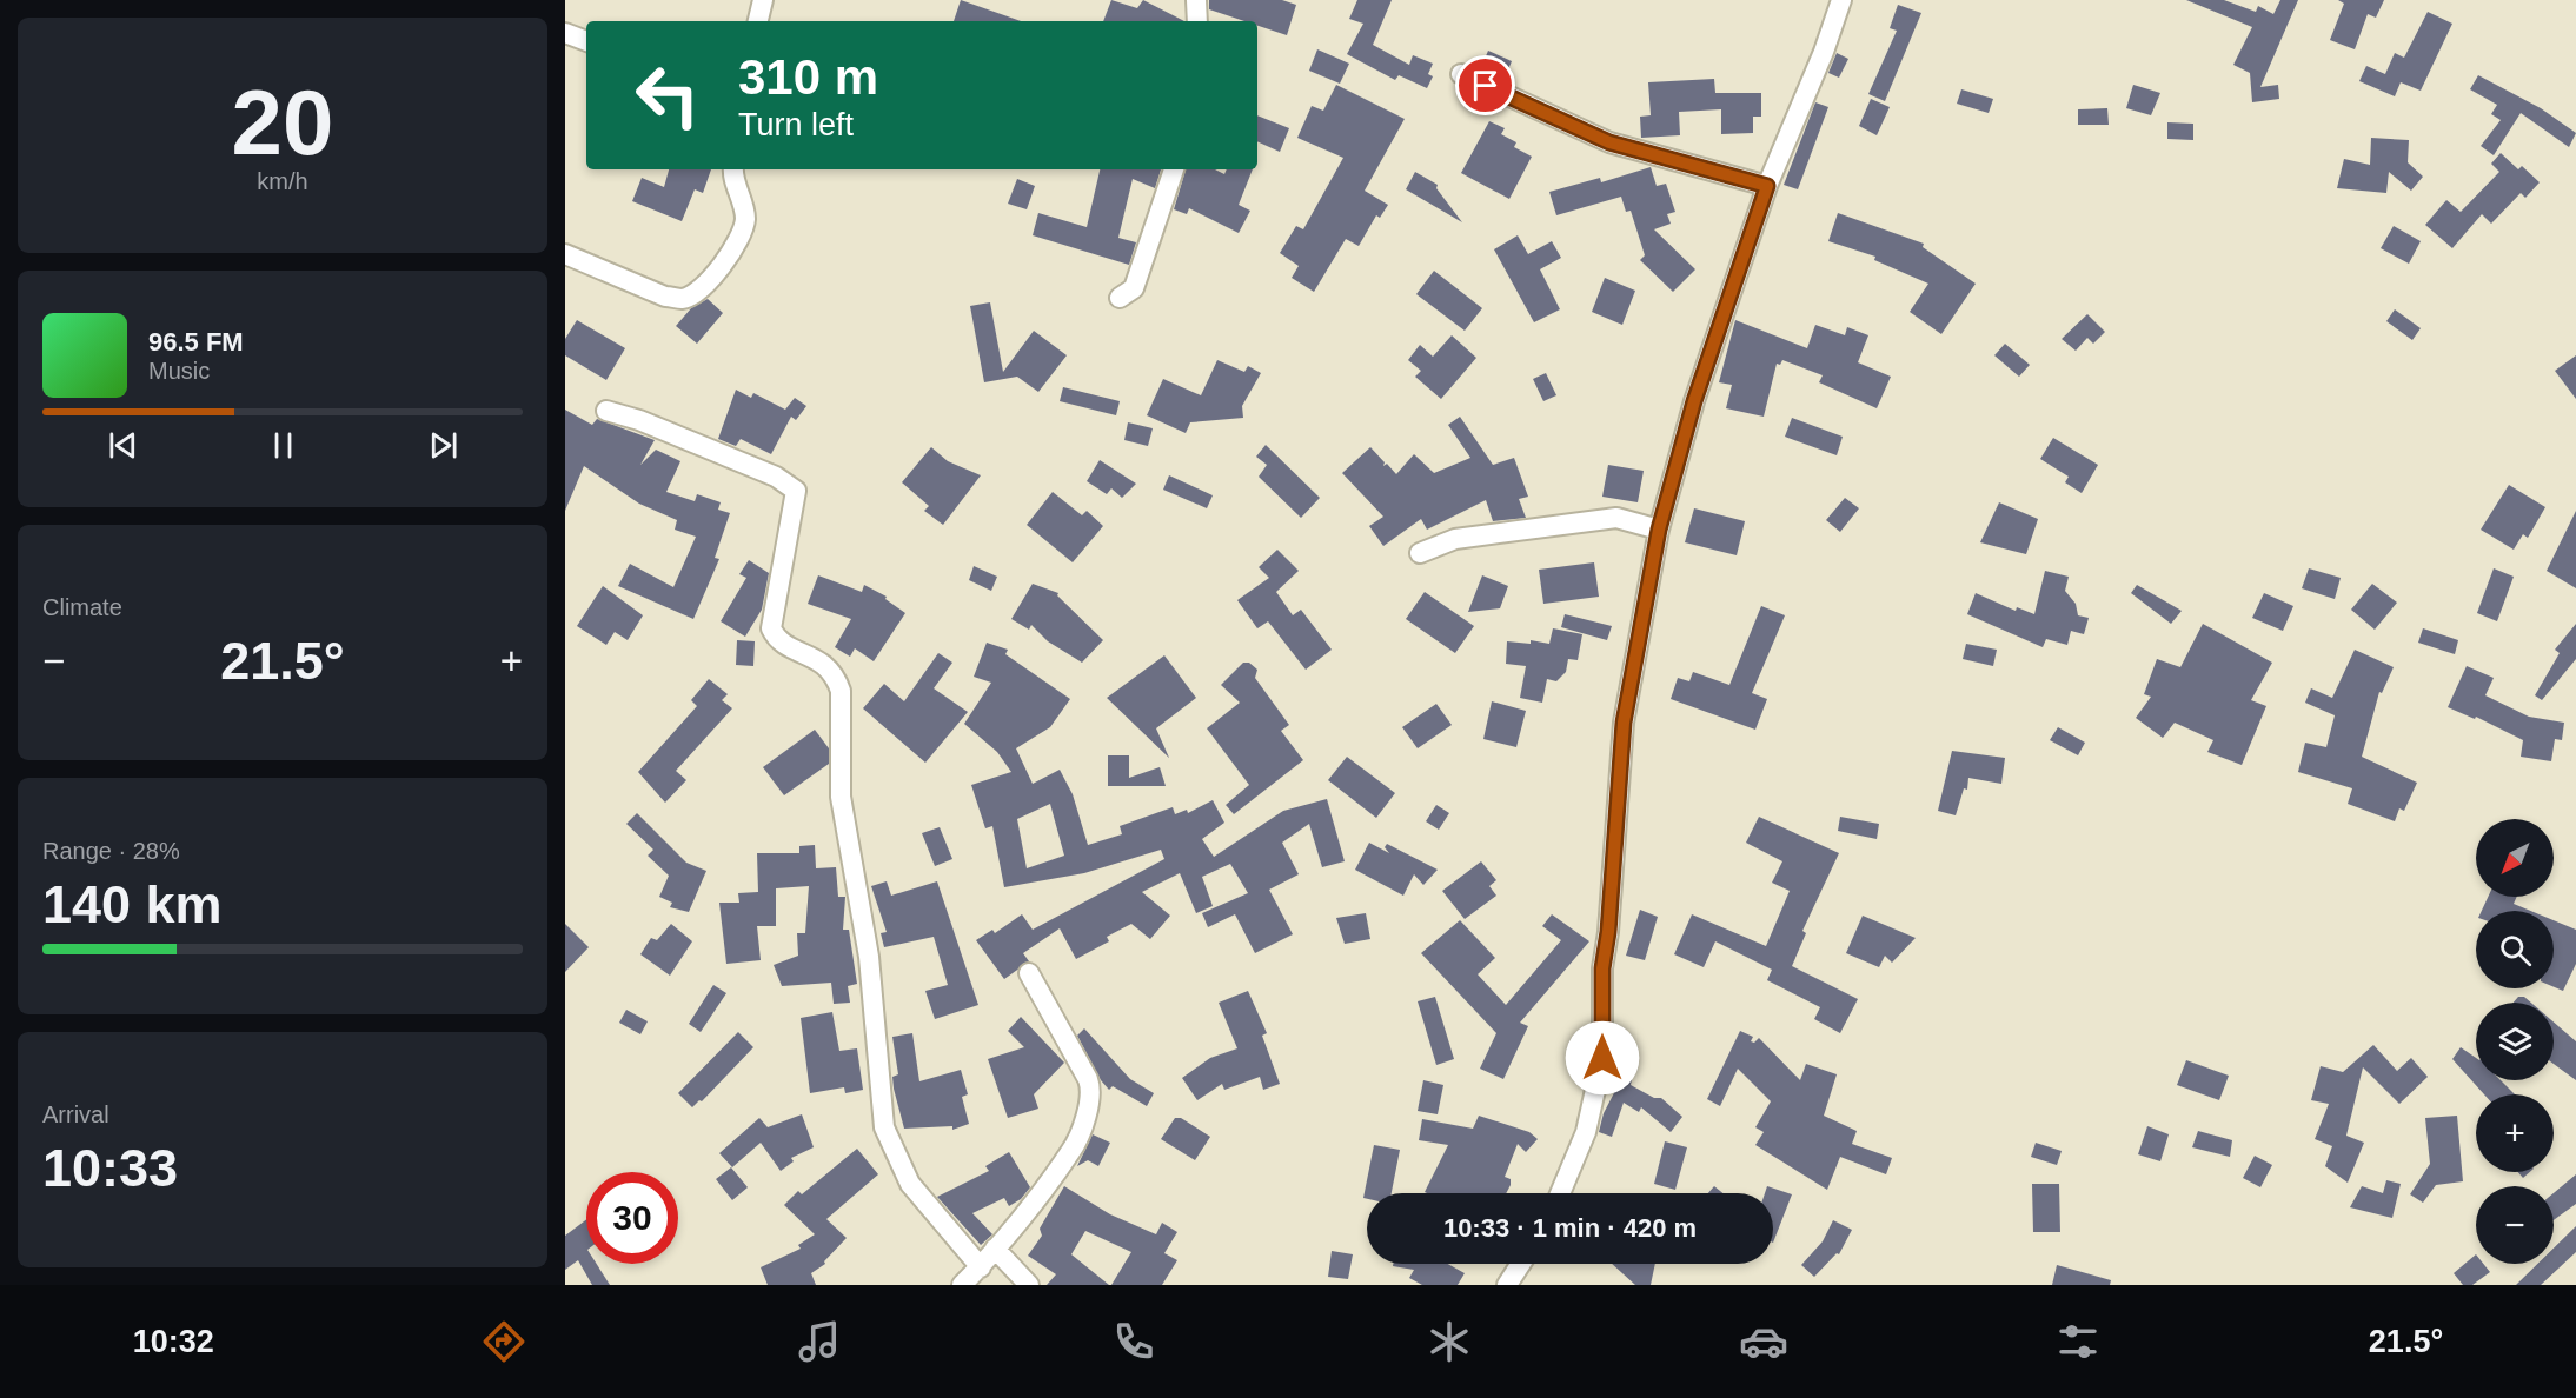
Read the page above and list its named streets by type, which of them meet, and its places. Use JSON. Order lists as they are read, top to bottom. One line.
{"north":"bottom left","page":{"tile":[["20","km/h"],"Climate",["Range · 28%","140 km"],["Arrival","10:33"]],"turn":["310 m","Turn left"],"song":["96.5 FM","Music"],"heat":["−","21.5°","+"],"map_buttons":["+","−"],"limit":"30","trip":"10:33 · 1 min · 420 m","tabs":["10:32","21.5°"]}}
